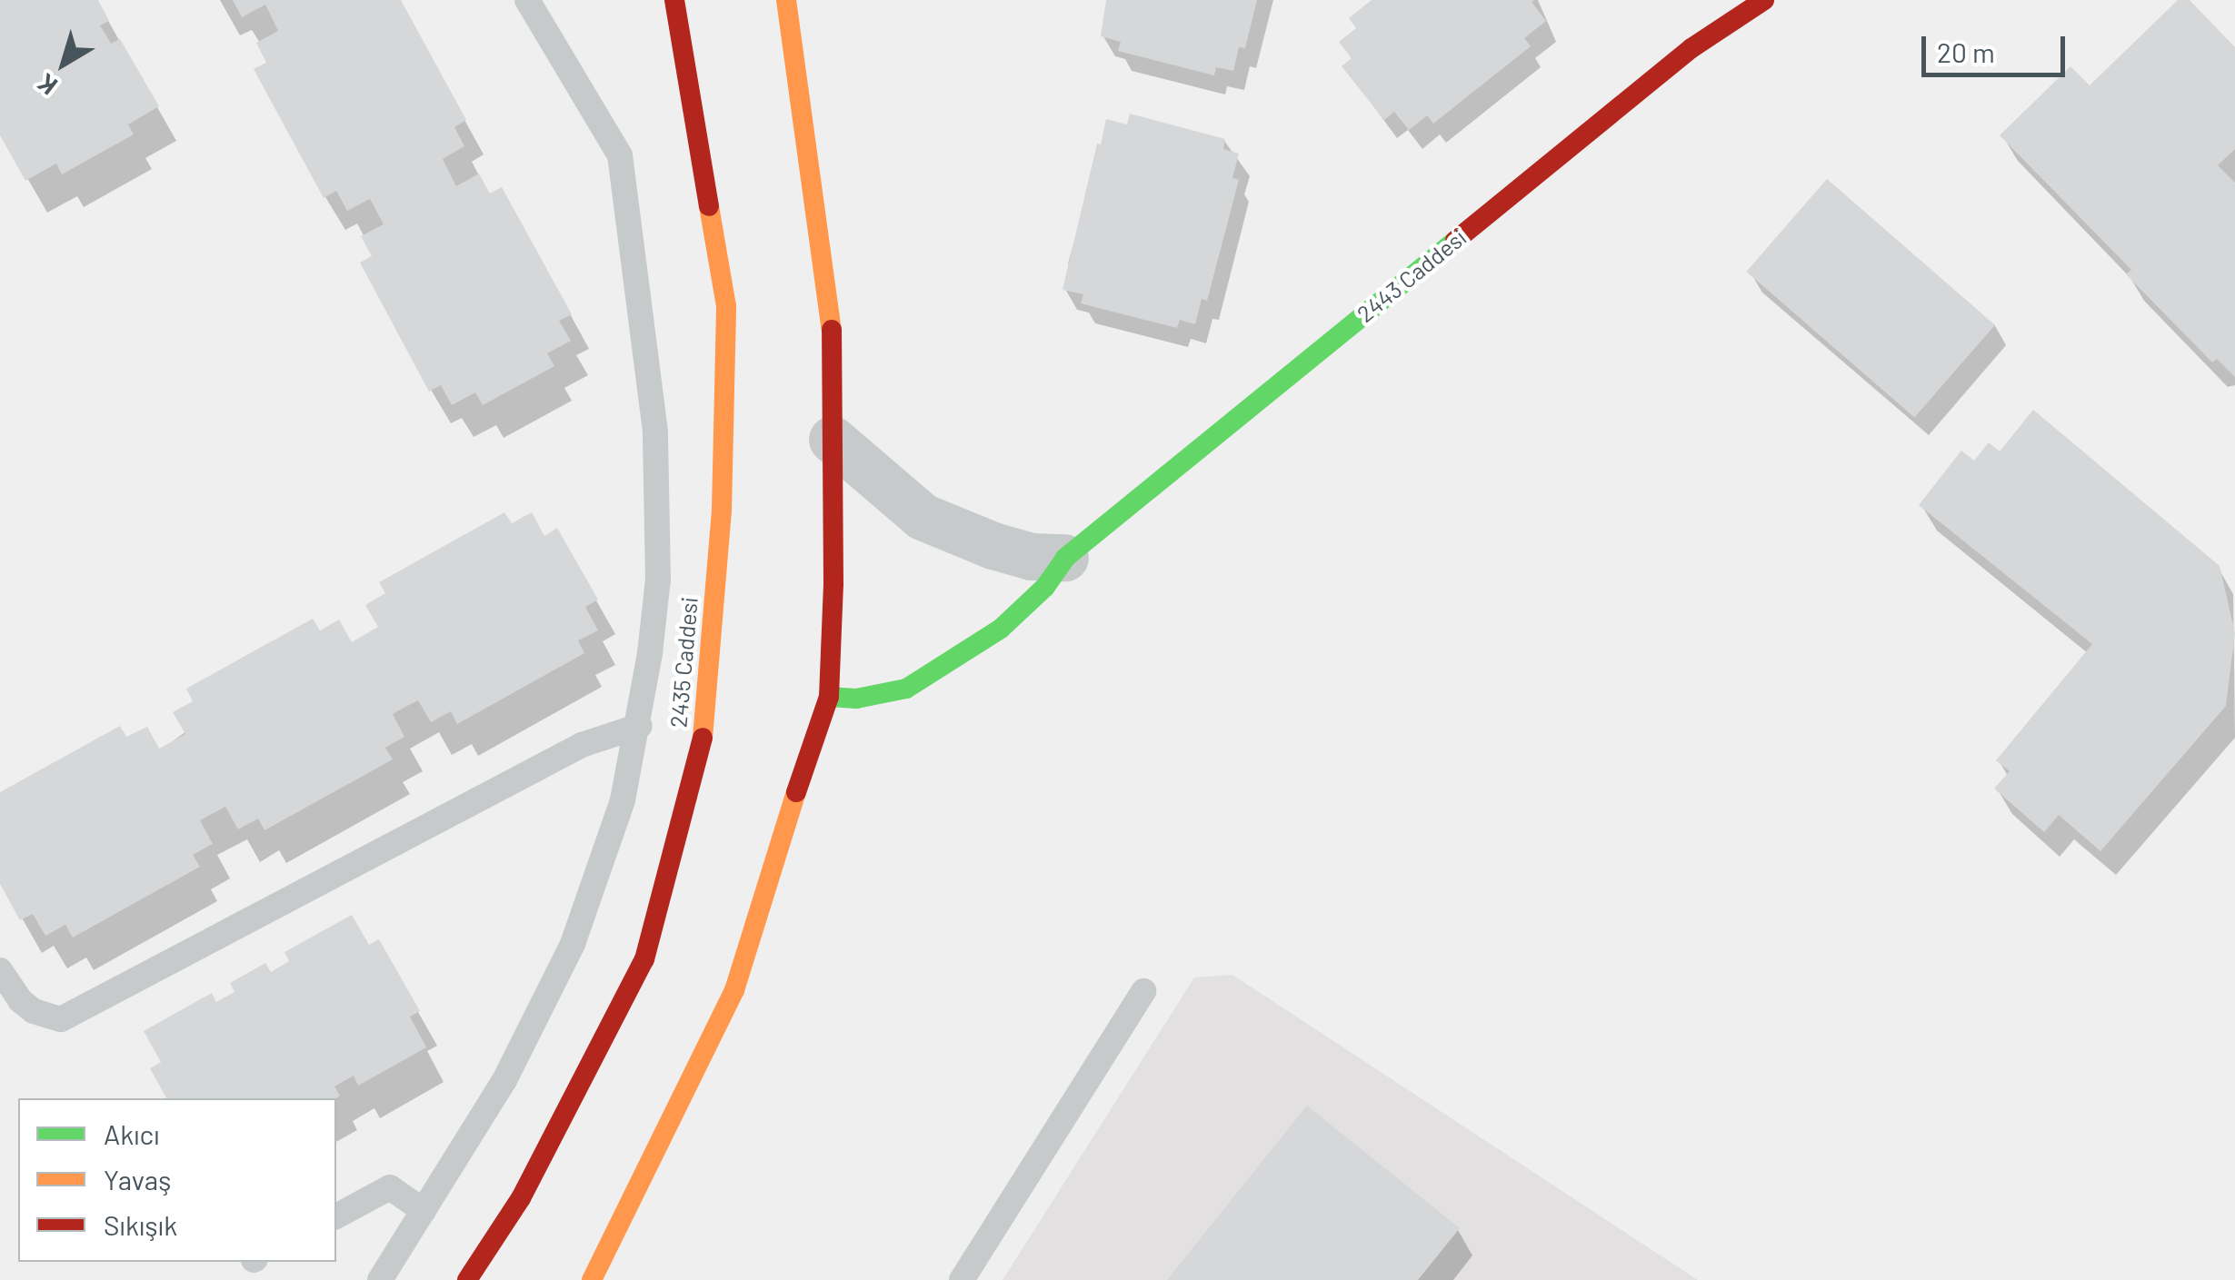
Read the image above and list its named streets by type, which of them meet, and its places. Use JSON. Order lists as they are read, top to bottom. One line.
{"streets":{"street":["2443 Caddesi","2435 Caddesi"]},"legend":["Akıcı","Yavaş","Sıkışık"],"scale_bar":"20 m","north":"bottom left"}
